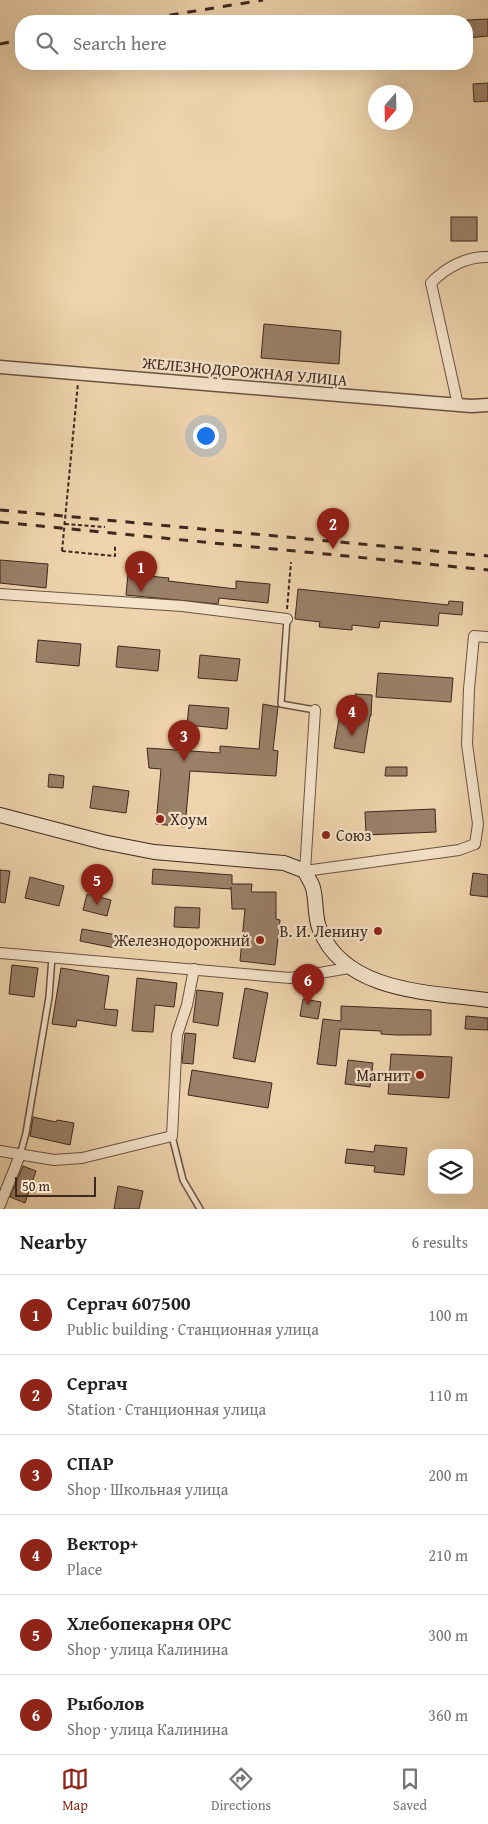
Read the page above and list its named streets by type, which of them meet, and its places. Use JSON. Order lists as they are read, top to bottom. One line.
{"streets":{"street":["ЖЕЛЕЗНОДОРОЖНАЯ УЛИЦА"]},"places":["Хоум","Союз","В. И. Ленину","Железнодорожний","Магнит"],"scale_bar":"50 m","north":"bottom","page":{"search":"Search here","pins":["2","1","4","3","5","6"],"scale":"50 m","heading":["Nearby","6 results"],"list":[{"mark":"1","name":"Сергач 607500","note":"Public building · Станционная улица","value":"100 m"},{"mark":"2","name":"Сергач","note":"Station · Станционная улица","value":"110 m"},{"mark":"3","name":"СПАР","note":"Shop · Школьная улица","value":"200 m"},{"mark":"4","name":"Вектор+","note":"Place","value":"210 m"},{"mark":"5","name":"Хлебопекарня ОРС","note":"Shop · улица Калинина","value":"300 m"},{"mark":"6","name":"Рыболов","note":"Shop · улица Калинина","value":"360 m"}],"nav":["Map","Directions","Saved"]}}
